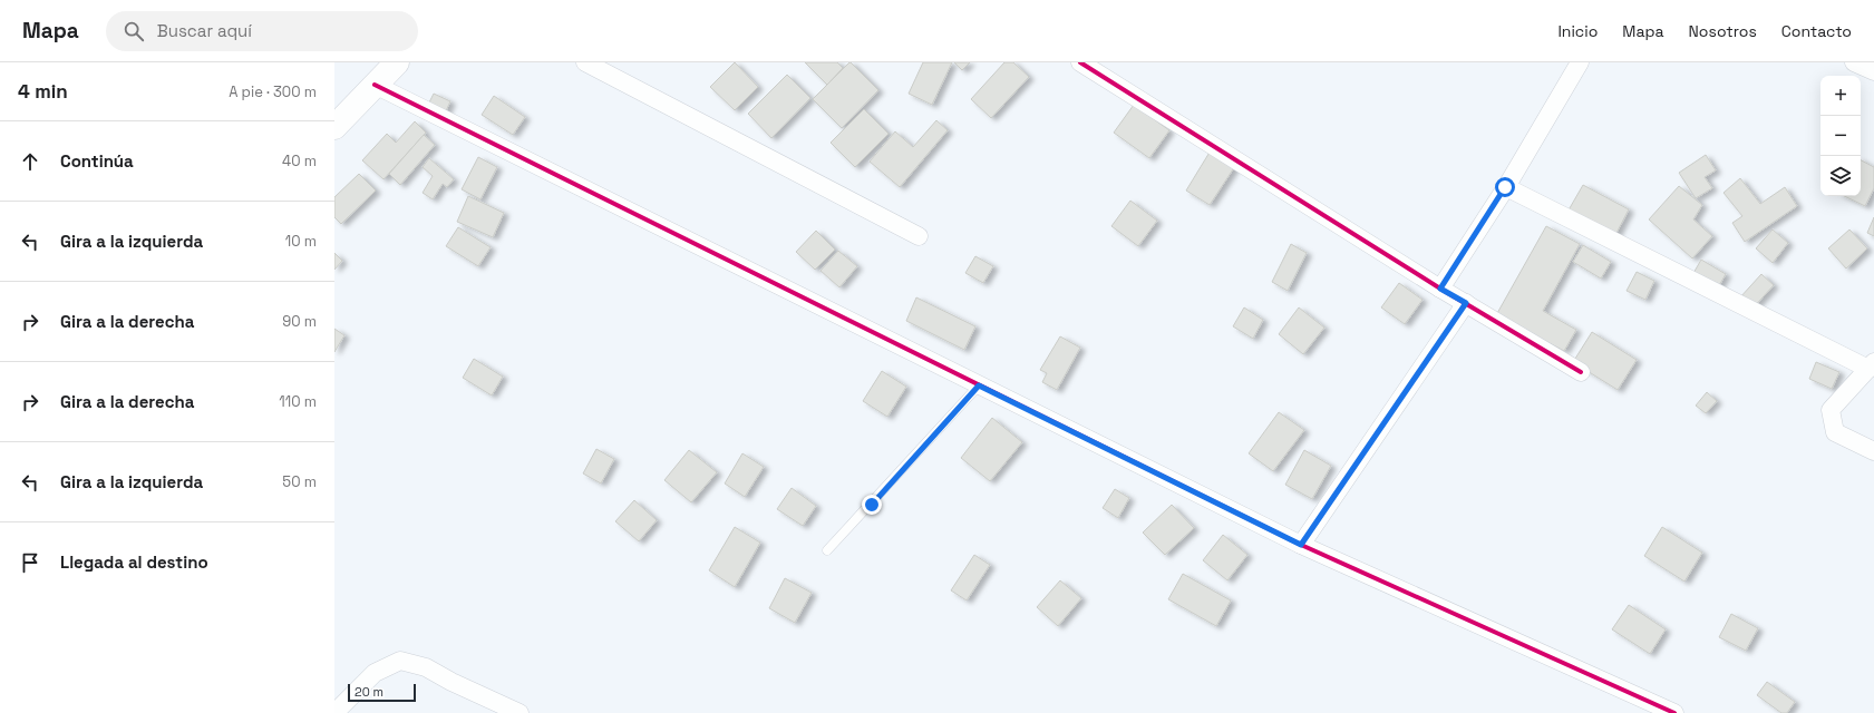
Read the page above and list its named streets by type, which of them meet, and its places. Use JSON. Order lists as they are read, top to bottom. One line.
{"scale_bar":"20 m","page":{"header":"Mapa","search":"Buscar aquí","nav":["Inicio","Mapa","Nosotros","Contacto"],"heading":["4 min","A pie · 300 m"],"map_buttons":["+","−"],"list":[["Continúa","40 m"],["Gira a la izquierda","10 m"],["Gira a la derecha","90 m"],["Gira a la derecha","110 m"],["Gira a la izquierda","50 m"],"Llegada al destino"],"scale":"20 m"}}
